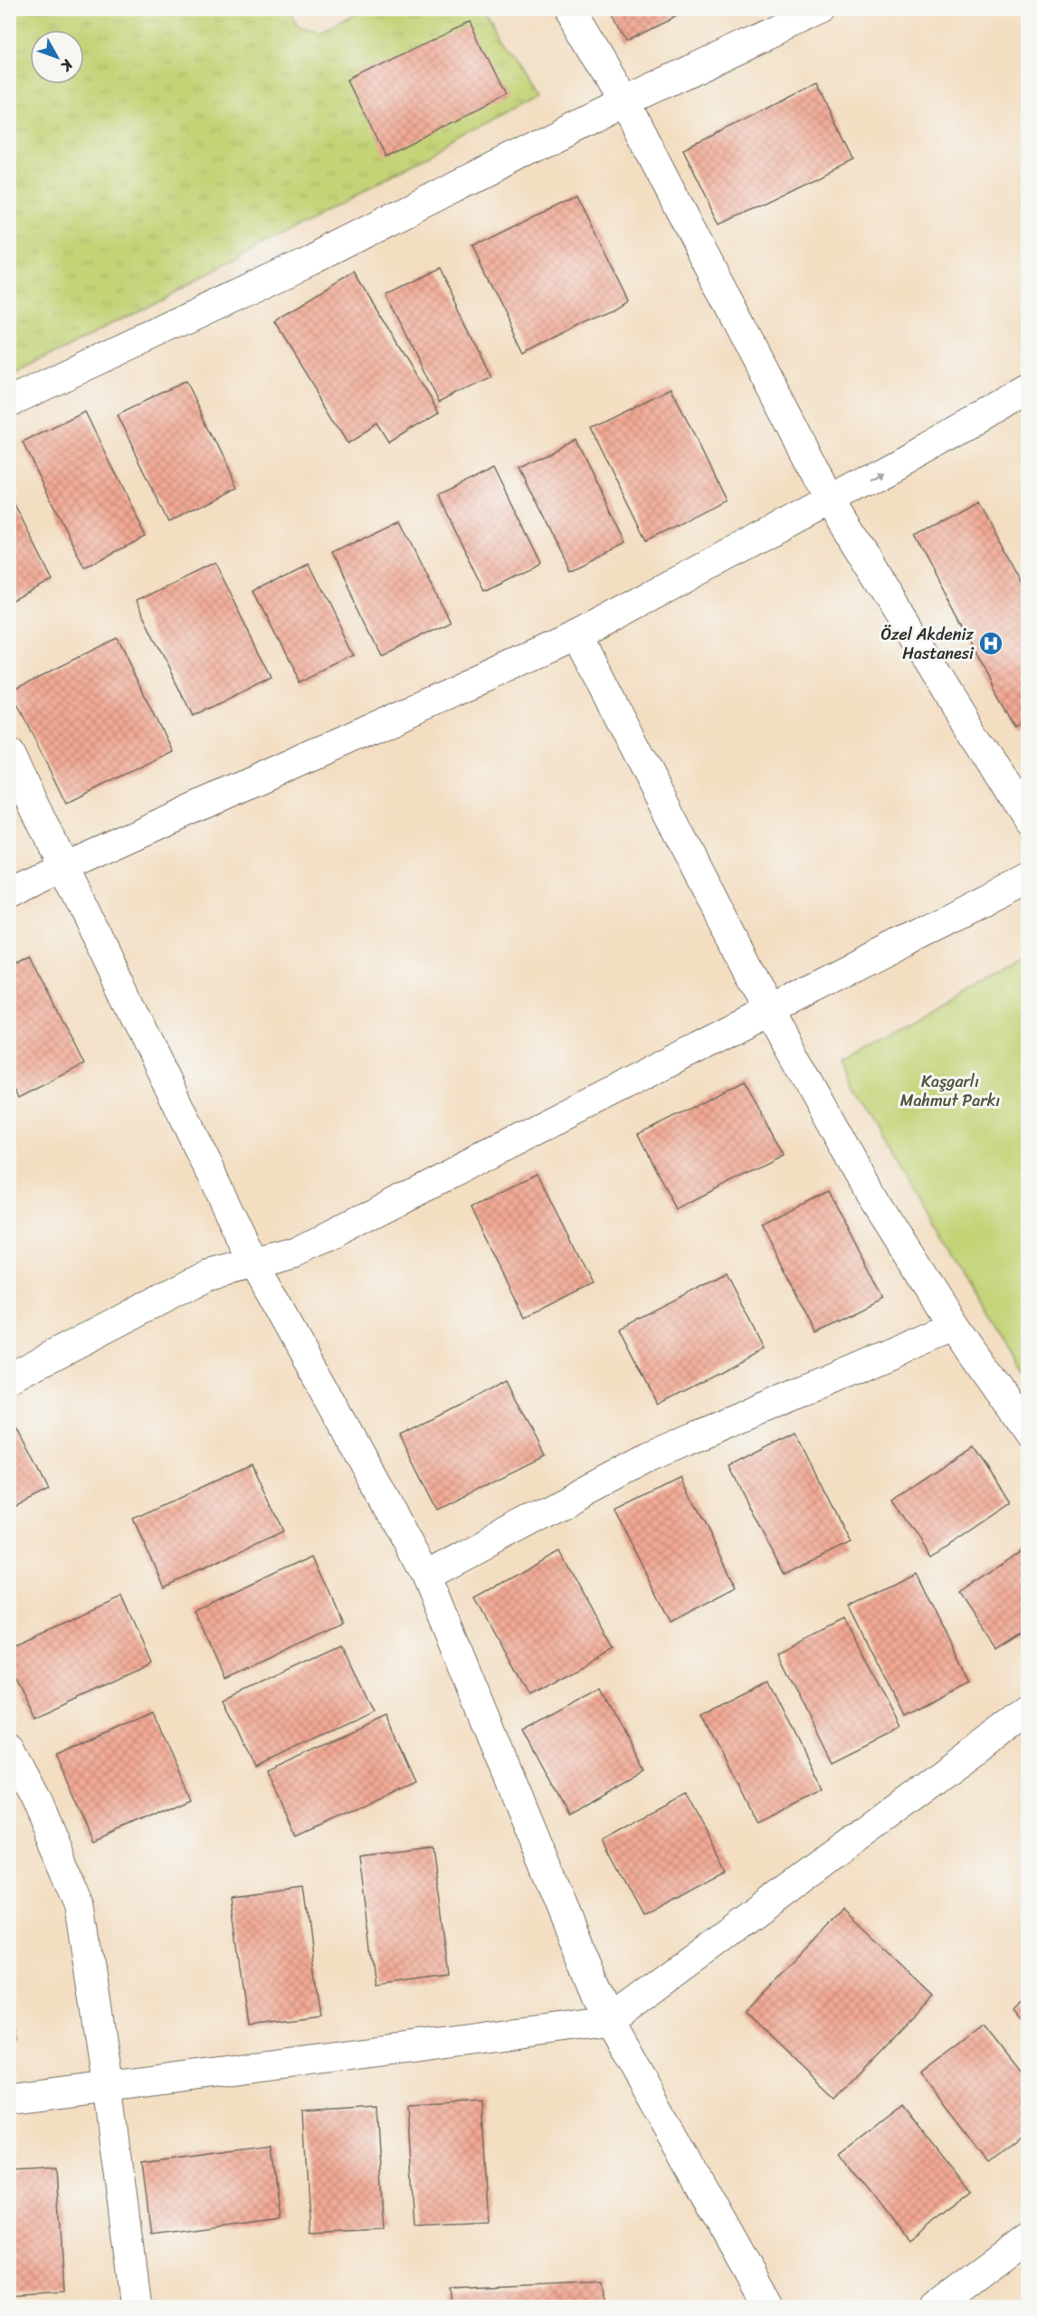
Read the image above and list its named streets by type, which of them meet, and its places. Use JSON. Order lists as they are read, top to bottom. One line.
{"parks":["Kaşgarlı Mahmut Parkı"],"places":{"hospital":["Özel Akdeniz Hastanesi"]},"north":"bottom right"}
